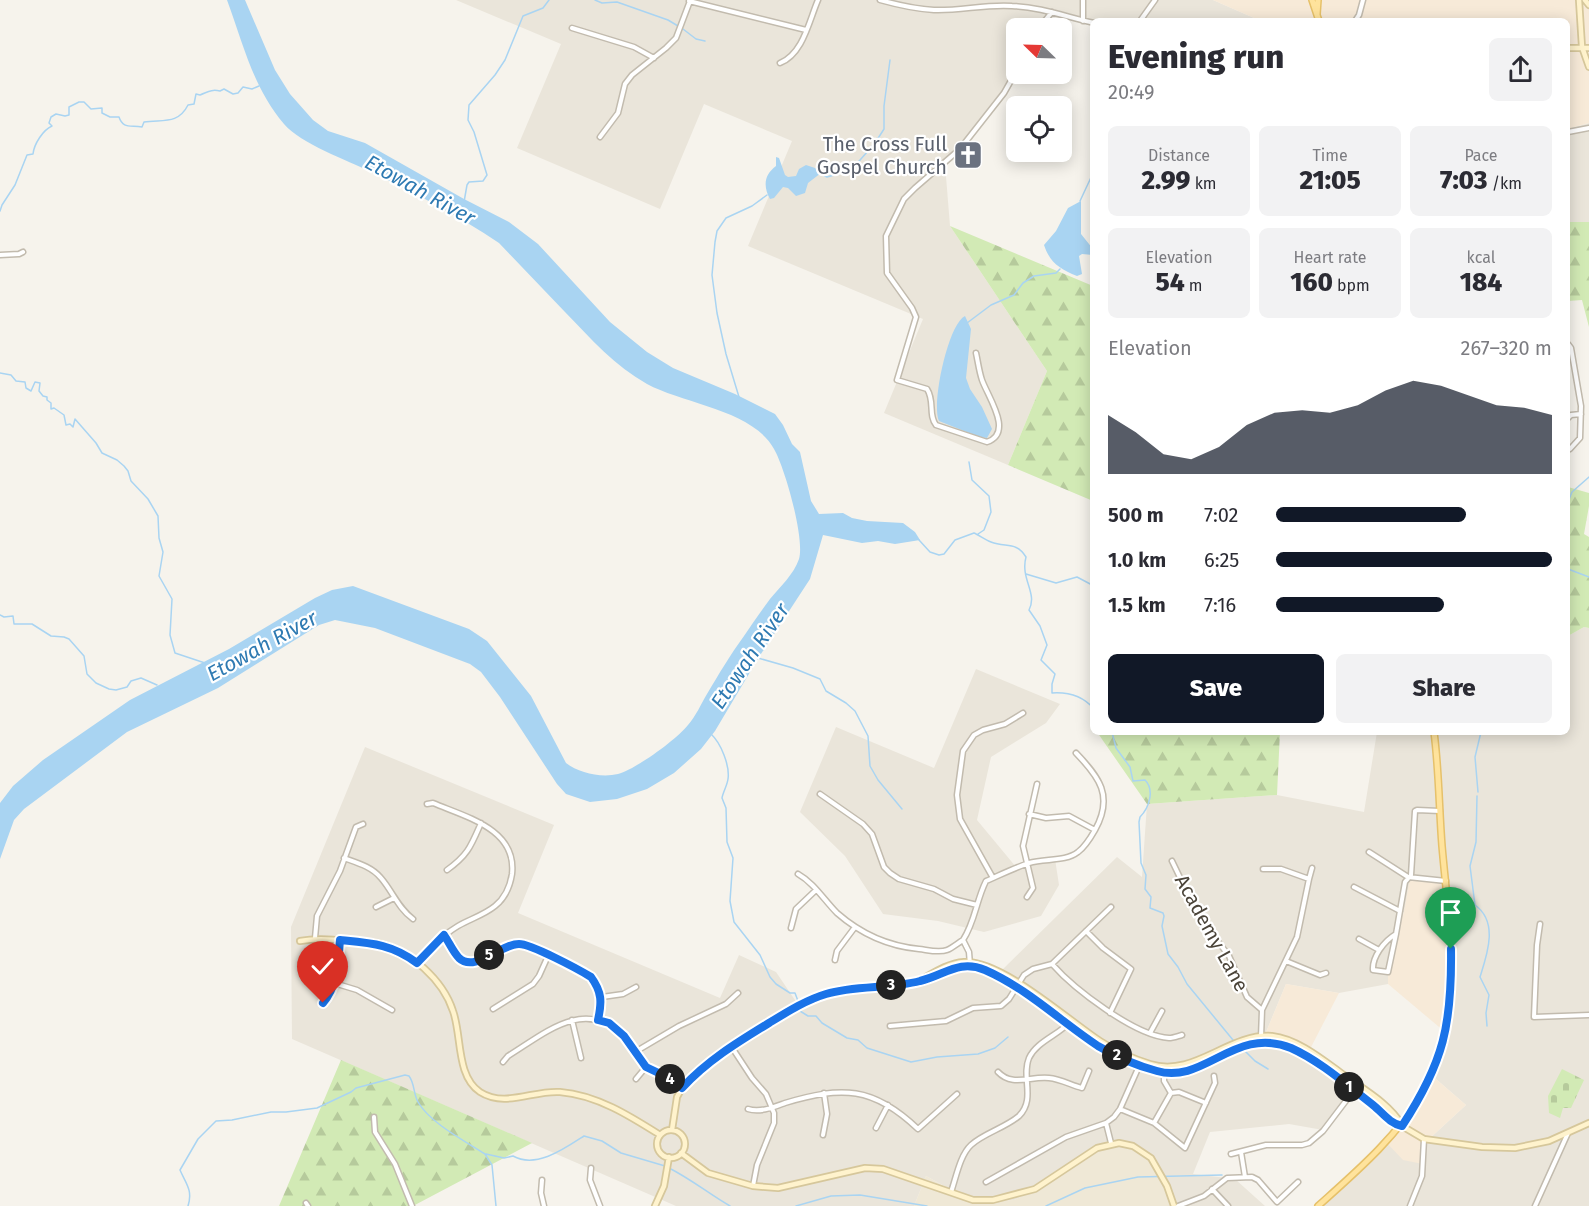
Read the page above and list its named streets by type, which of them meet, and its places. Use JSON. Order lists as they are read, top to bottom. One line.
{"streets":{"street":["Academy Lane"]},"water":["Etowah River"],"places":{"church":["The Cross Full Gospel Church"]},"north":"top left","page":{"heading":["Evening run","20:49"],"stats":[["Distance","2.99 km"],["Time","21:05"],["Pace","7:03 /km"],["Elevation","54 m"],["Heart rate","160 bpm"],["kcal","184"]],"chart":["Elevation","267–320 m"],"list":[{"name":"500 m","note":"7:02"},{"name":"1.0 km","note":"6:25"},{"name":"1.5 km","note":"7:16"}],"buttons":["Save","Share"],"pins":["5","3","2","4","1"]}}
